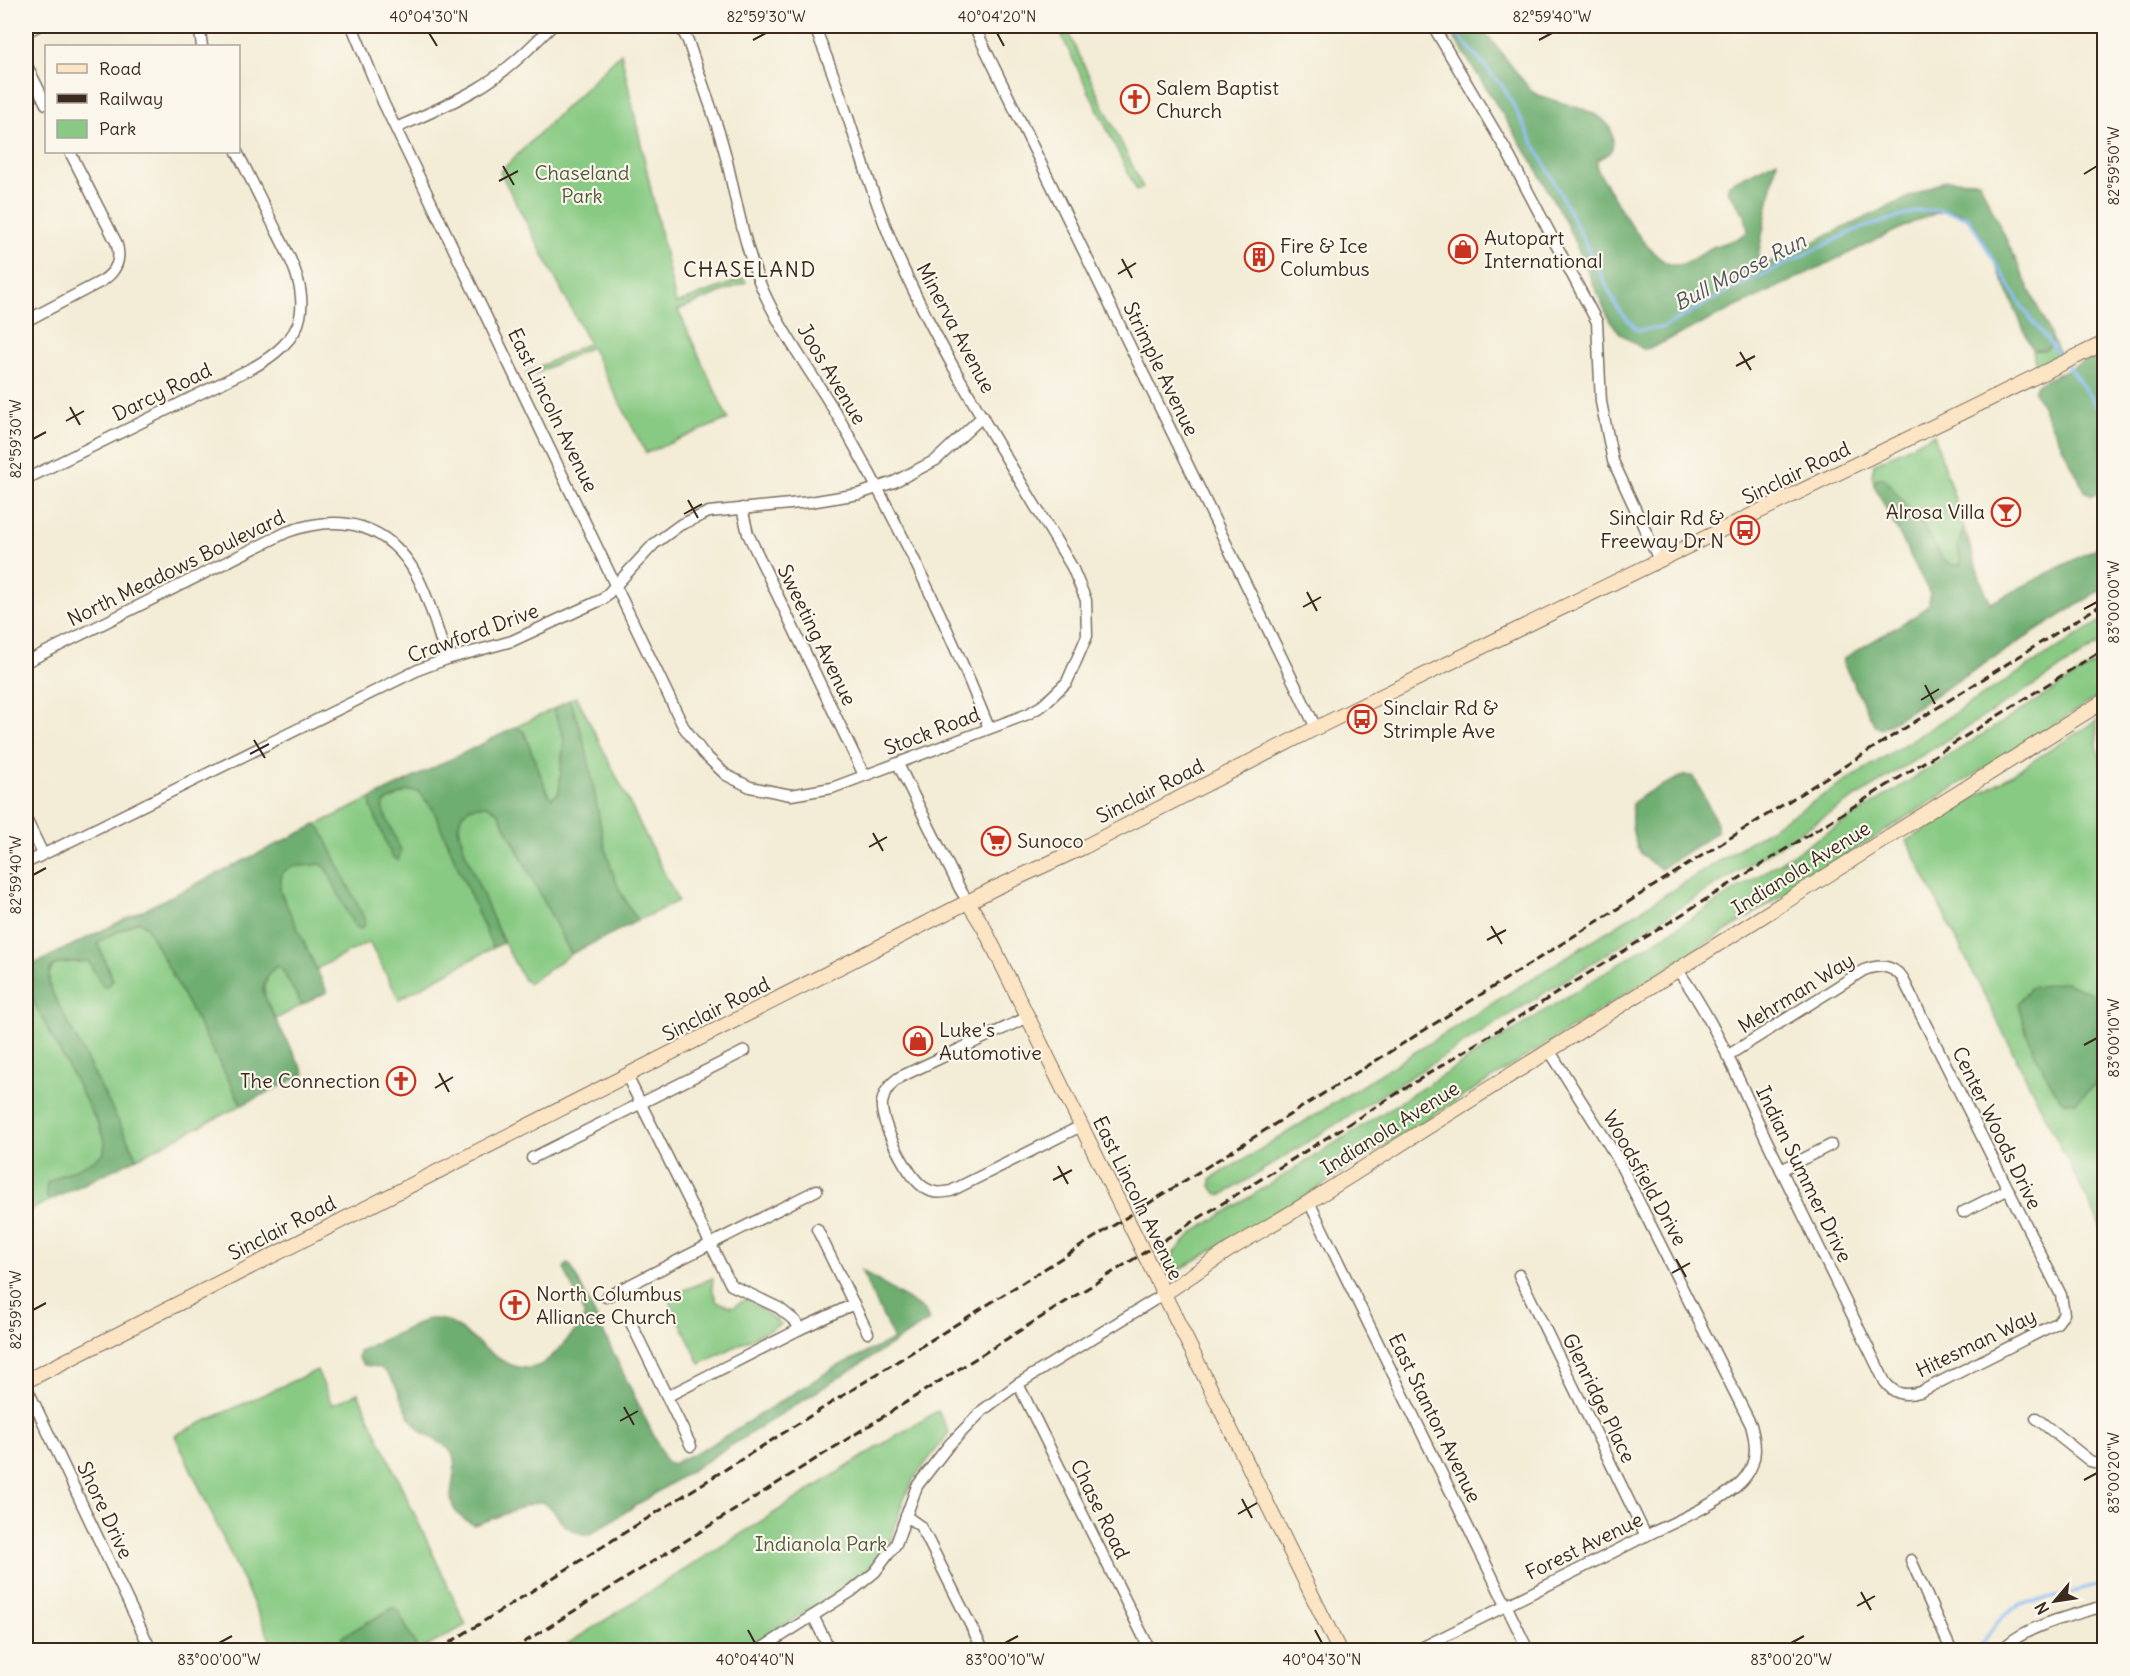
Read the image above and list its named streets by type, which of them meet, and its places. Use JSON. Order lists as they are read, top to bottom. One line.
{"streets":{"main road":["East Lincoln Avenue","Sinclair Road","Indianola Avenue"],"street":["Minerva Avenue","Strimple Avenue","Joos Avenue","Darcy Road","North Meadows Boulevard","Crawford Drive","Sweeting Avenue","Stock Road","Mehrman Way","Center Woods Drive","Indian Summer Drive","Woodsfield Drive","Hitesman Way","Glenridge Place","East Stanton Avenue","Chase Road","Shore Drive","Forest Avenue"]},"crossings":[["Minerva Avenue","Crawford Drive"],["Minerva Avenue","Stock Road"],["Strimple Avenue","Sinclair Road"],["Joos Avenue","Crawford Drive"],["Joos Avenue","Stock Road"],["East Lincoln Avenue","Sinclair Road"],["East Lincoln Avenue","Crawford Drive"],["East Lincoln Avenue","Stock Road"],["East Lincoln Avenue","Indianola Avenue"],["North Meadows Boulevard","Crawford Drive"],["Crawford Drive","Sweeting Avenue"],["Sweeting Avenue","Stock Road"],["Indianola Avenue","Indian Summer Drive"],["Indianola Avenue","Woodsfield Drive"],["Indianola Avenue","East Stanton Avenue"],["Indianola Avenue","Chase Road"],["Mehrman Way","Center Woods Drive"],["Mehrman Way","Indian Summer Drive"],["Center Woods Drive","Hitesman Way"],["Indian Summer Drive","Hitesman Way"],["Woodsfield Drive","Forest Avenue"],["Glenridge Place","Forest Avenue"],["East Stanton Avenue","Forest Avenue"]],"districts":["CHASELAND"],"water":["Bull Moose Run"],"parks":["Chaseland Park","Indianola Park"],"places":{"church":["Salem Baptist Church","The Connection","North Columbus Alliance Church"],"shop":["Autopart International","Luke's Automotive"],"building":["Fire & Ice Columbus"],"bar":["Alrosa Villa"],"bus stop":["Sinclair Rd & Freeway Dr N","Sinclair Rd & Strimple Ave"],"supermarket":["Sunoco"]},"legend":["Road","Railway","Park"],"north":"bottom left","coordinates":["40°04'30\"N","82°59'30\"W","40°04'20\"N","82°59'40\"W","82°59'50\"W","83°00'00\"W","83°00'10\"W","83°00'20\"W","40°04'40\"N"]}
